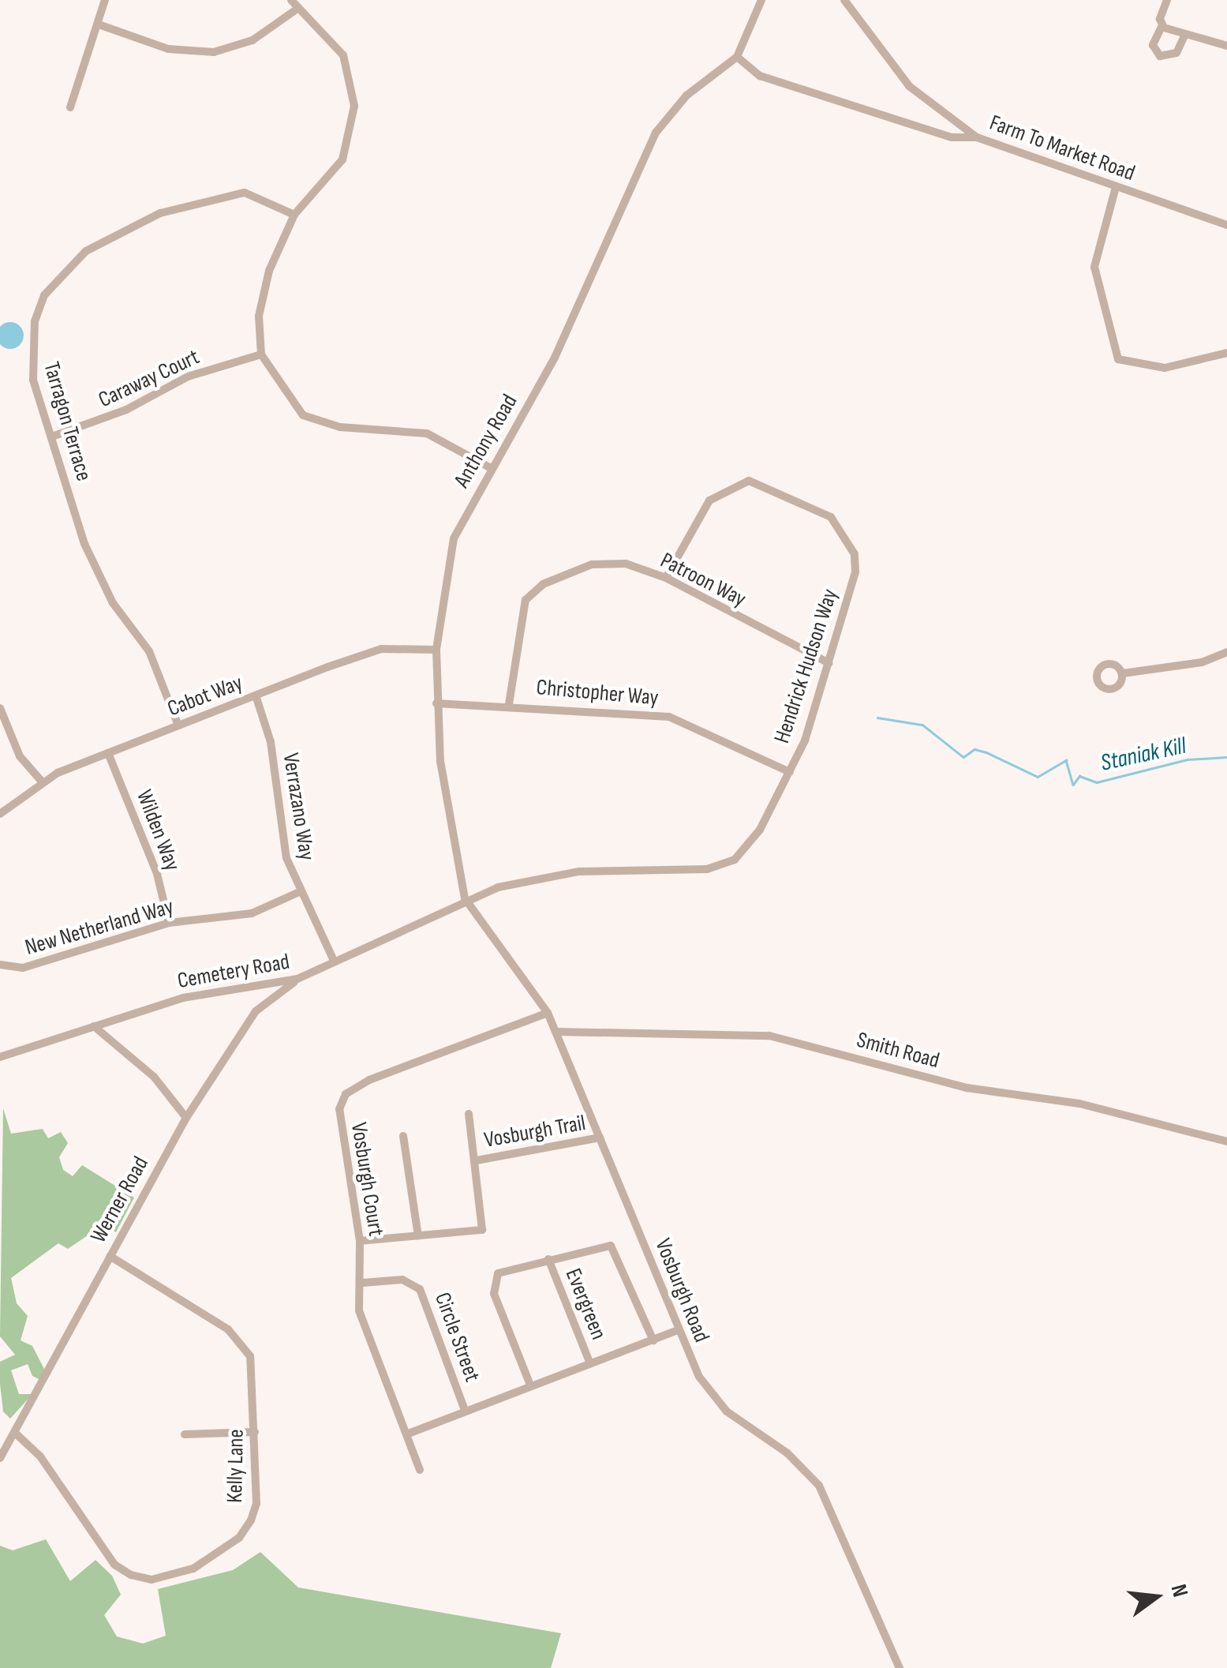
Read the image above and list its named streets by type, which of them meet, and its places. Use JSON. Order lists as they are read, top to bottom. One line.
{"streets":{"street":["Farm To Market Road","Caraway Court","Tarragon Terrace","Anthony Road","Patroon Way","Hendrick Hudson Way","Christopher Way","Cabot Way","Verrazano Way","Wilden Way","New Netherland Way","Cemetery Road","Smith Road","Vosburgh Trail","Vosburgh Court","Werner Road","Vosburgh Road","Evergreen","Circle Street","Kelly Lane"]},"crossings":[["Caraway Court","Tarragon Terrace"],["Tarragon Terrace","Cabot Way"],["Anthony Road","Hendrick Hudson Way"],["Anthony Road","Christopher Way"],["Anthony Road","Cabot Way"],["Anthony Road","Cemetery Road"],["Anthony Road","Vosburgh Road"],["Patroon Way","Hendrick Hudson Way"],["Patroon Way","Christopher Way"],["Hendrick Hudson Way","Christopher Way"],["Hendrick Hudson Way","Cemetery Road"],["Hendrick Hudson Way","Vosburgh Road"],["Cabot Way","Verrazano Way"],["Cabot Way","Wilden Way"],["Verrazano Way","New Netherland Way"],["Verrazano Way","Cemetery Road"],["Wilden Way","New Netherland Way"],["Cemetery Road","Werner Road"],["Cemetery Road","Vosburgh Road"],["Smith Road","Vosburgh Road"],["Vosburgh Trail","Vosburgh Court"],["Vosburgh Trail","Vosburgh Road"],["Vosburgh Court","Vosburgh Road"],["Vosburgh Court","Circle Street"],["Werner Road","Kelly Lane"]],"water":["Staniak Kill"],"north":"right"}
